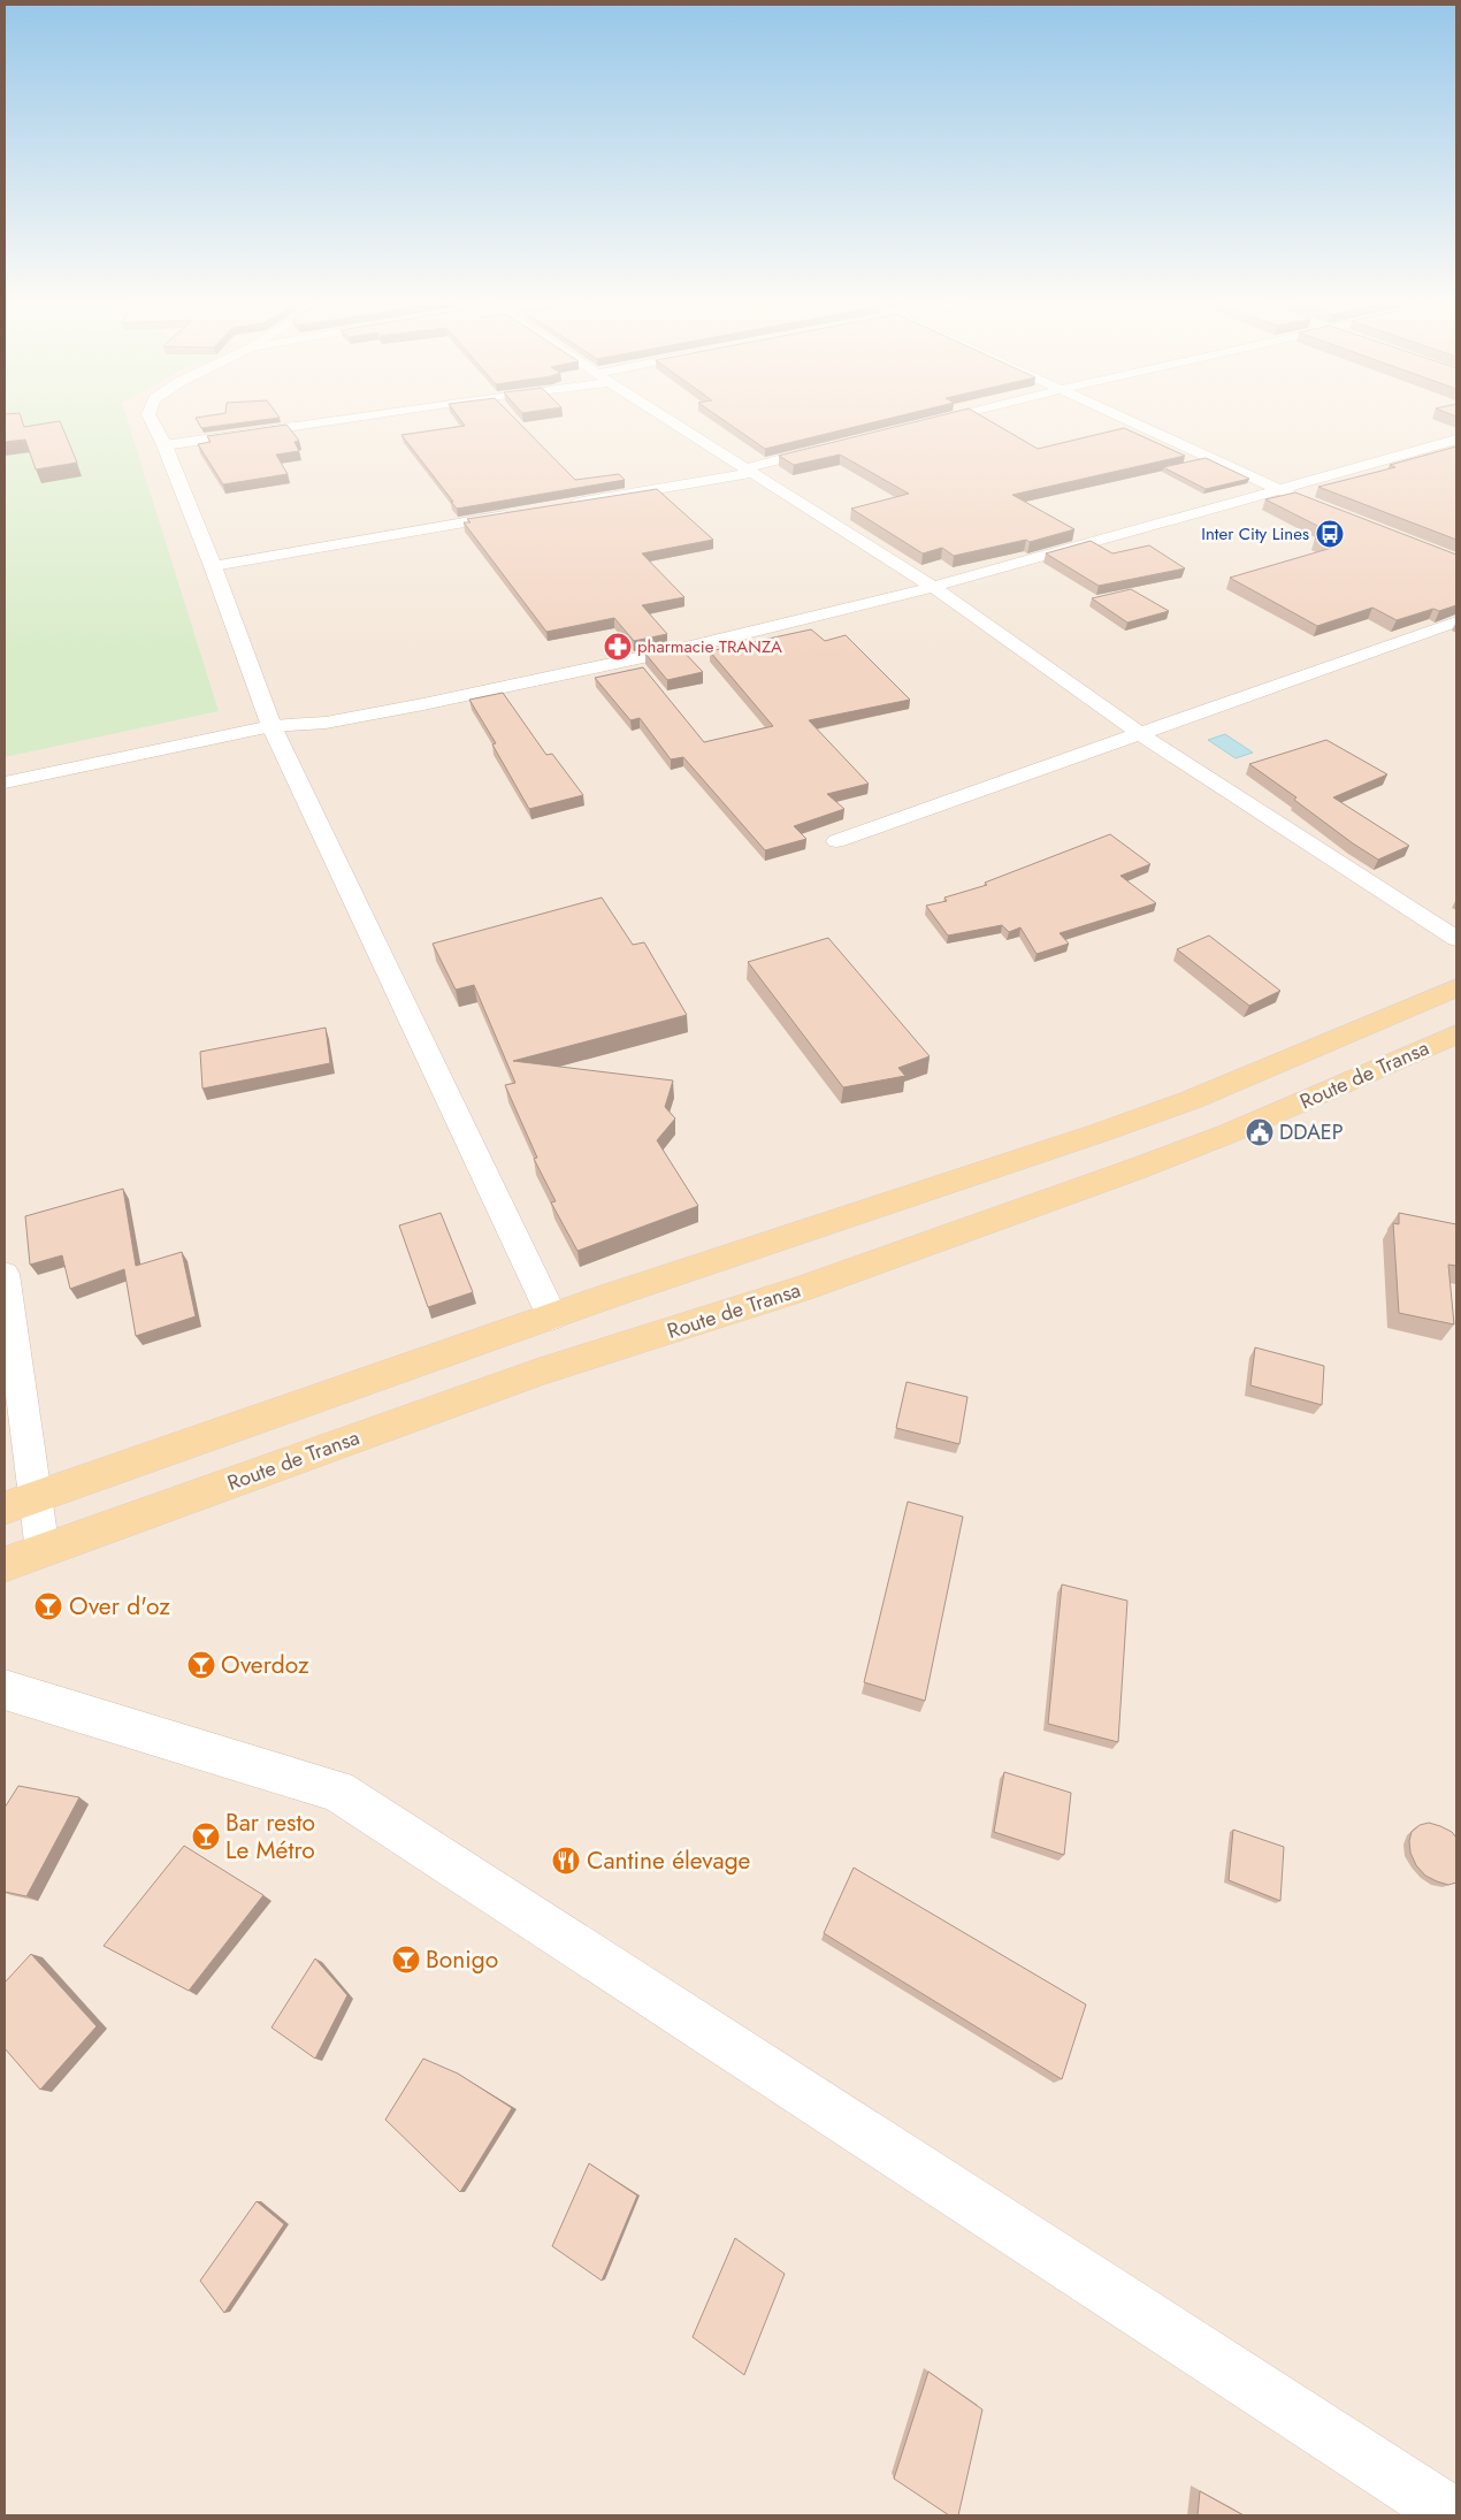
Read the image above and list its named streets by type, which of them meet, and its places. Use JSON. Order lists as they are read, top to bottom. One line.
{"streets":{"main road":["Route de Transa"]},"places":{"bus stop":["Inter City Lines"],"pharmacy":["pharmacie TRANZA"],"public building":["DDAEP"],"bar":["Over d'oz","Overdoz","Bar resto Le Métro","Bonigo"],"restaurant":["Cantine élevage"]}}
